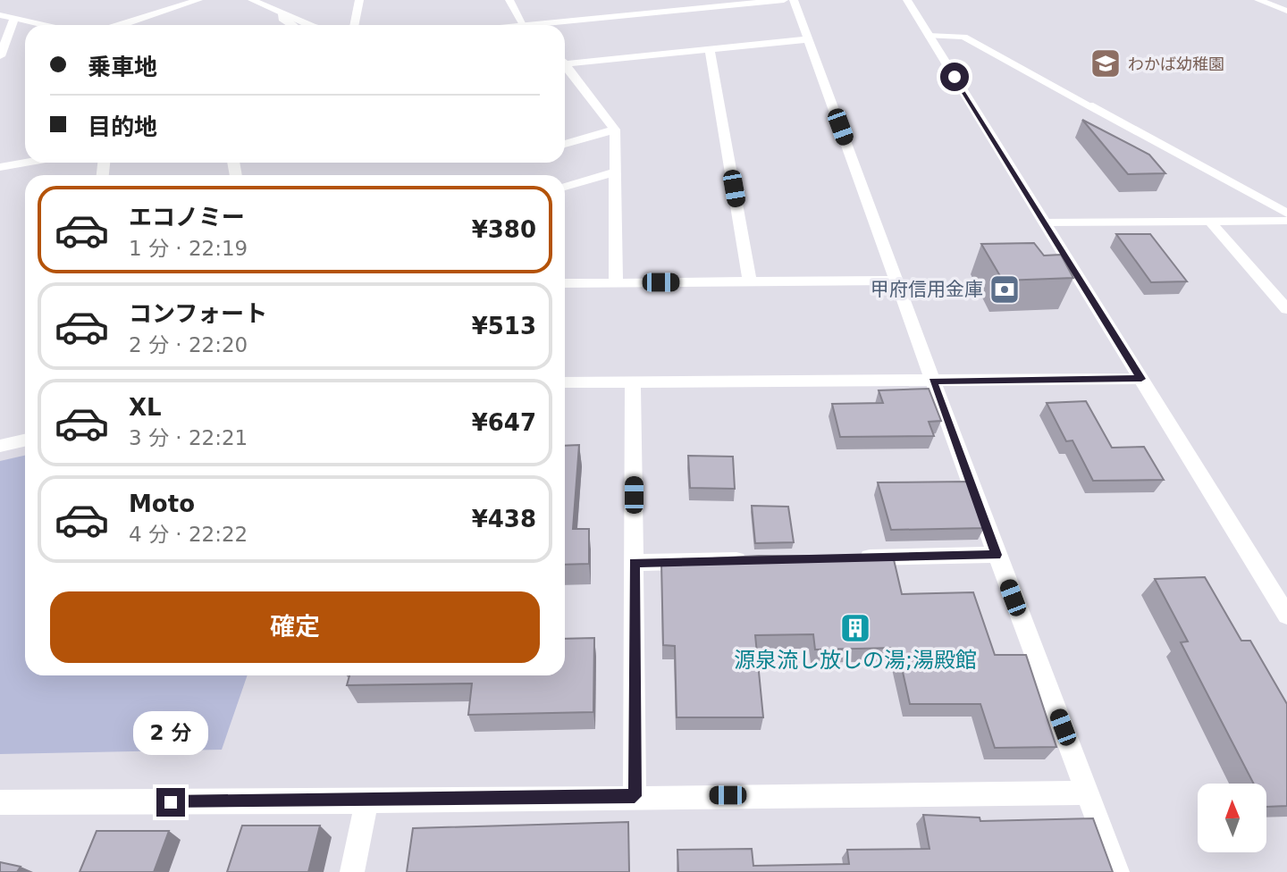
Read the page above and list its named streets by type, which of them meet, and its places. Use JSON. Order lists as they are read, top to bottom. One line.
{"places":{"school or university":["わかば幼稚園"],"bank":["甲府信用金庫"],"building":["源泉流し放しの湯;湯殿館"]},"north":"top","page":{"banner":["乗車地","目的地"],"list":[{"name":"エコノミー","note":"1 分 · 22:19","value":"¥380"},{"name":"コンフォート","note":"2 分 · 22:20","value":"¥513"},{"name":"XL","note":"3 分 · 22:21","value":"¥647"},{"name":"Moto","note":"4 分 · 22:22","value":"¥438"}],"buttons":"確定","bubble":"2 分"}}
